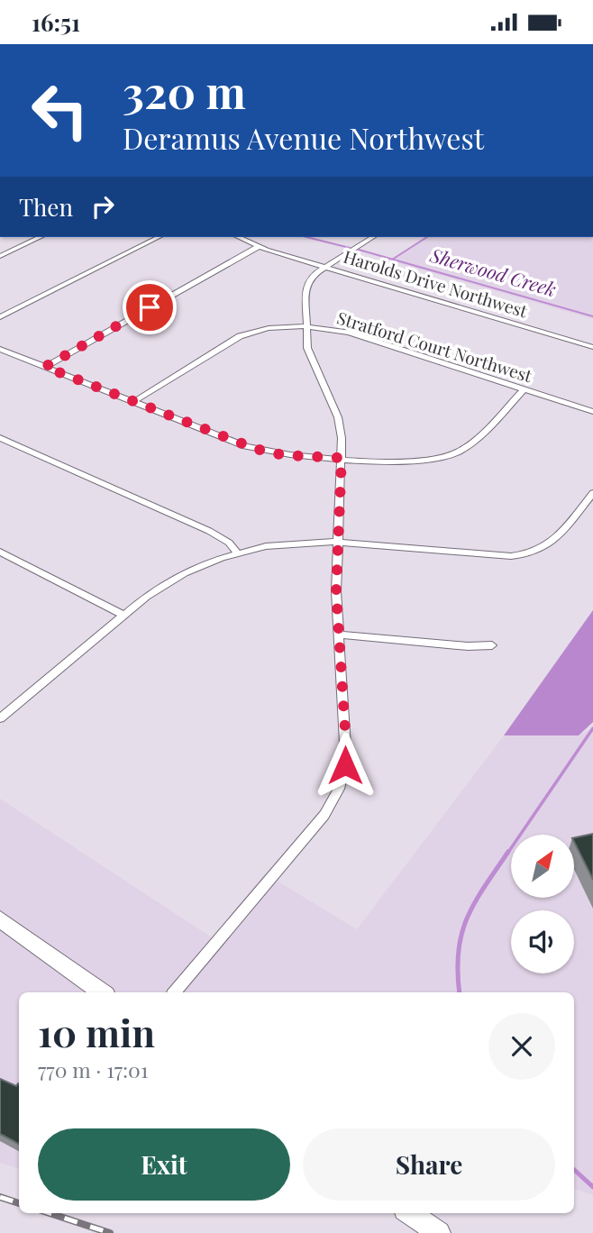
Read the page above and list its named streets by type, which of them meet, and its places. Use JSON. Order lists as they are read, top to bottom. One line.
{"streets":{"street":["Harolds Drive Northwest","Stratford Court Northwest"]},"water":["Sherwood Creek"],"north":"top right","page":{"status":"16:51","turn":["320 m","Deramus Avenue Northwest"],"then":"Then","heading":["10 min","770 m · 17:01"],"buttons":["Exit","Share"]}}
